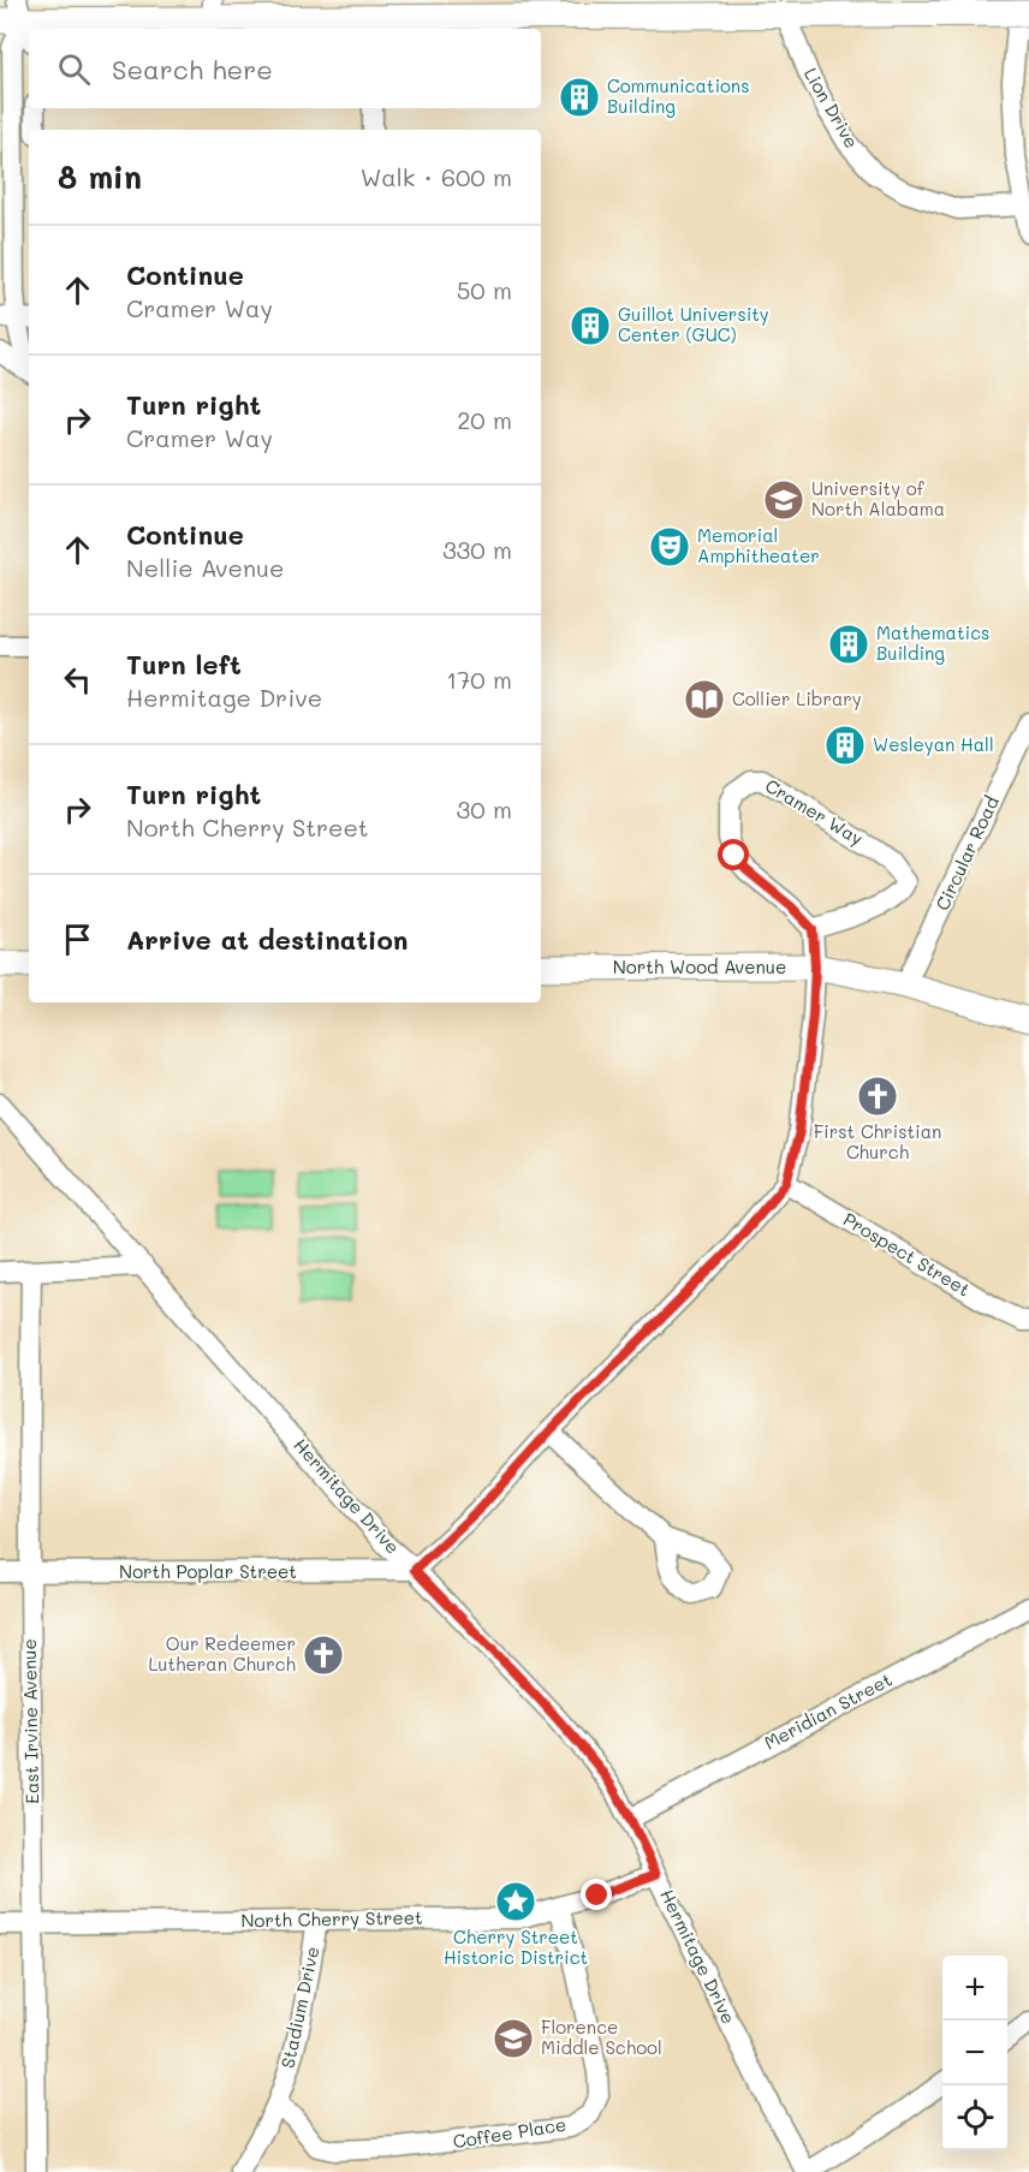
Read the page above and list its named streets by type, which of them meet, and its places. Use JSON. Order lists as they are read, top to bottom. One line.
{"streets":{"main road":["North Wood Avenue"],"street":["Lion Drive","Cramer Way","Circular Road","Prospect Street","Hermitage Drive","North Poplar Street","Meridian Street","East Irvine Avenue","North Cherry Street","Stadium Drive","Coffee Place"]},"crossings":[["Circular Road","North Wood Avenue"],["Hermitage Drive","North Poplar Street"],["Hermitage Drive","Meridian Street"],["Hermitage Drive","North Cherry Street"],["North Poplar Street","East Irvine Avenue"],["East Irvine Avenue","North Cherry Street"],["North Cherry Street","Stadium Drive"],["North Cherry Street","Coffee Place"],["Stadium Drive","Coffee Place"]],"places":{"building":["Communications Building","Guillot University Center (GUC)","Mathematics Building","Wesleyan Hall"],"school or university":["University of North Alabama","Florence Middle School"],"theatre":["Memorial Amphitheater"],"library":["Collier Library"],"church":["First Christian Church","Our Redeemer Lutheran Church"],"place":["Cherry Street Historic District"]},"page":{"search":"Search here","heading":["8 min","Walk · 600 m"],"list":[["Continue","Cramer Way","50 m"],["Turn right","Cramer Way","20 m"],["Continue","Nellie Avenue","330 m"],["Turn left","Hermitage Drive","170 m"],["Turn right","North Cherry Street","30 m"],"Arrive at destination"],"map_buttons":["+","−"]}}
